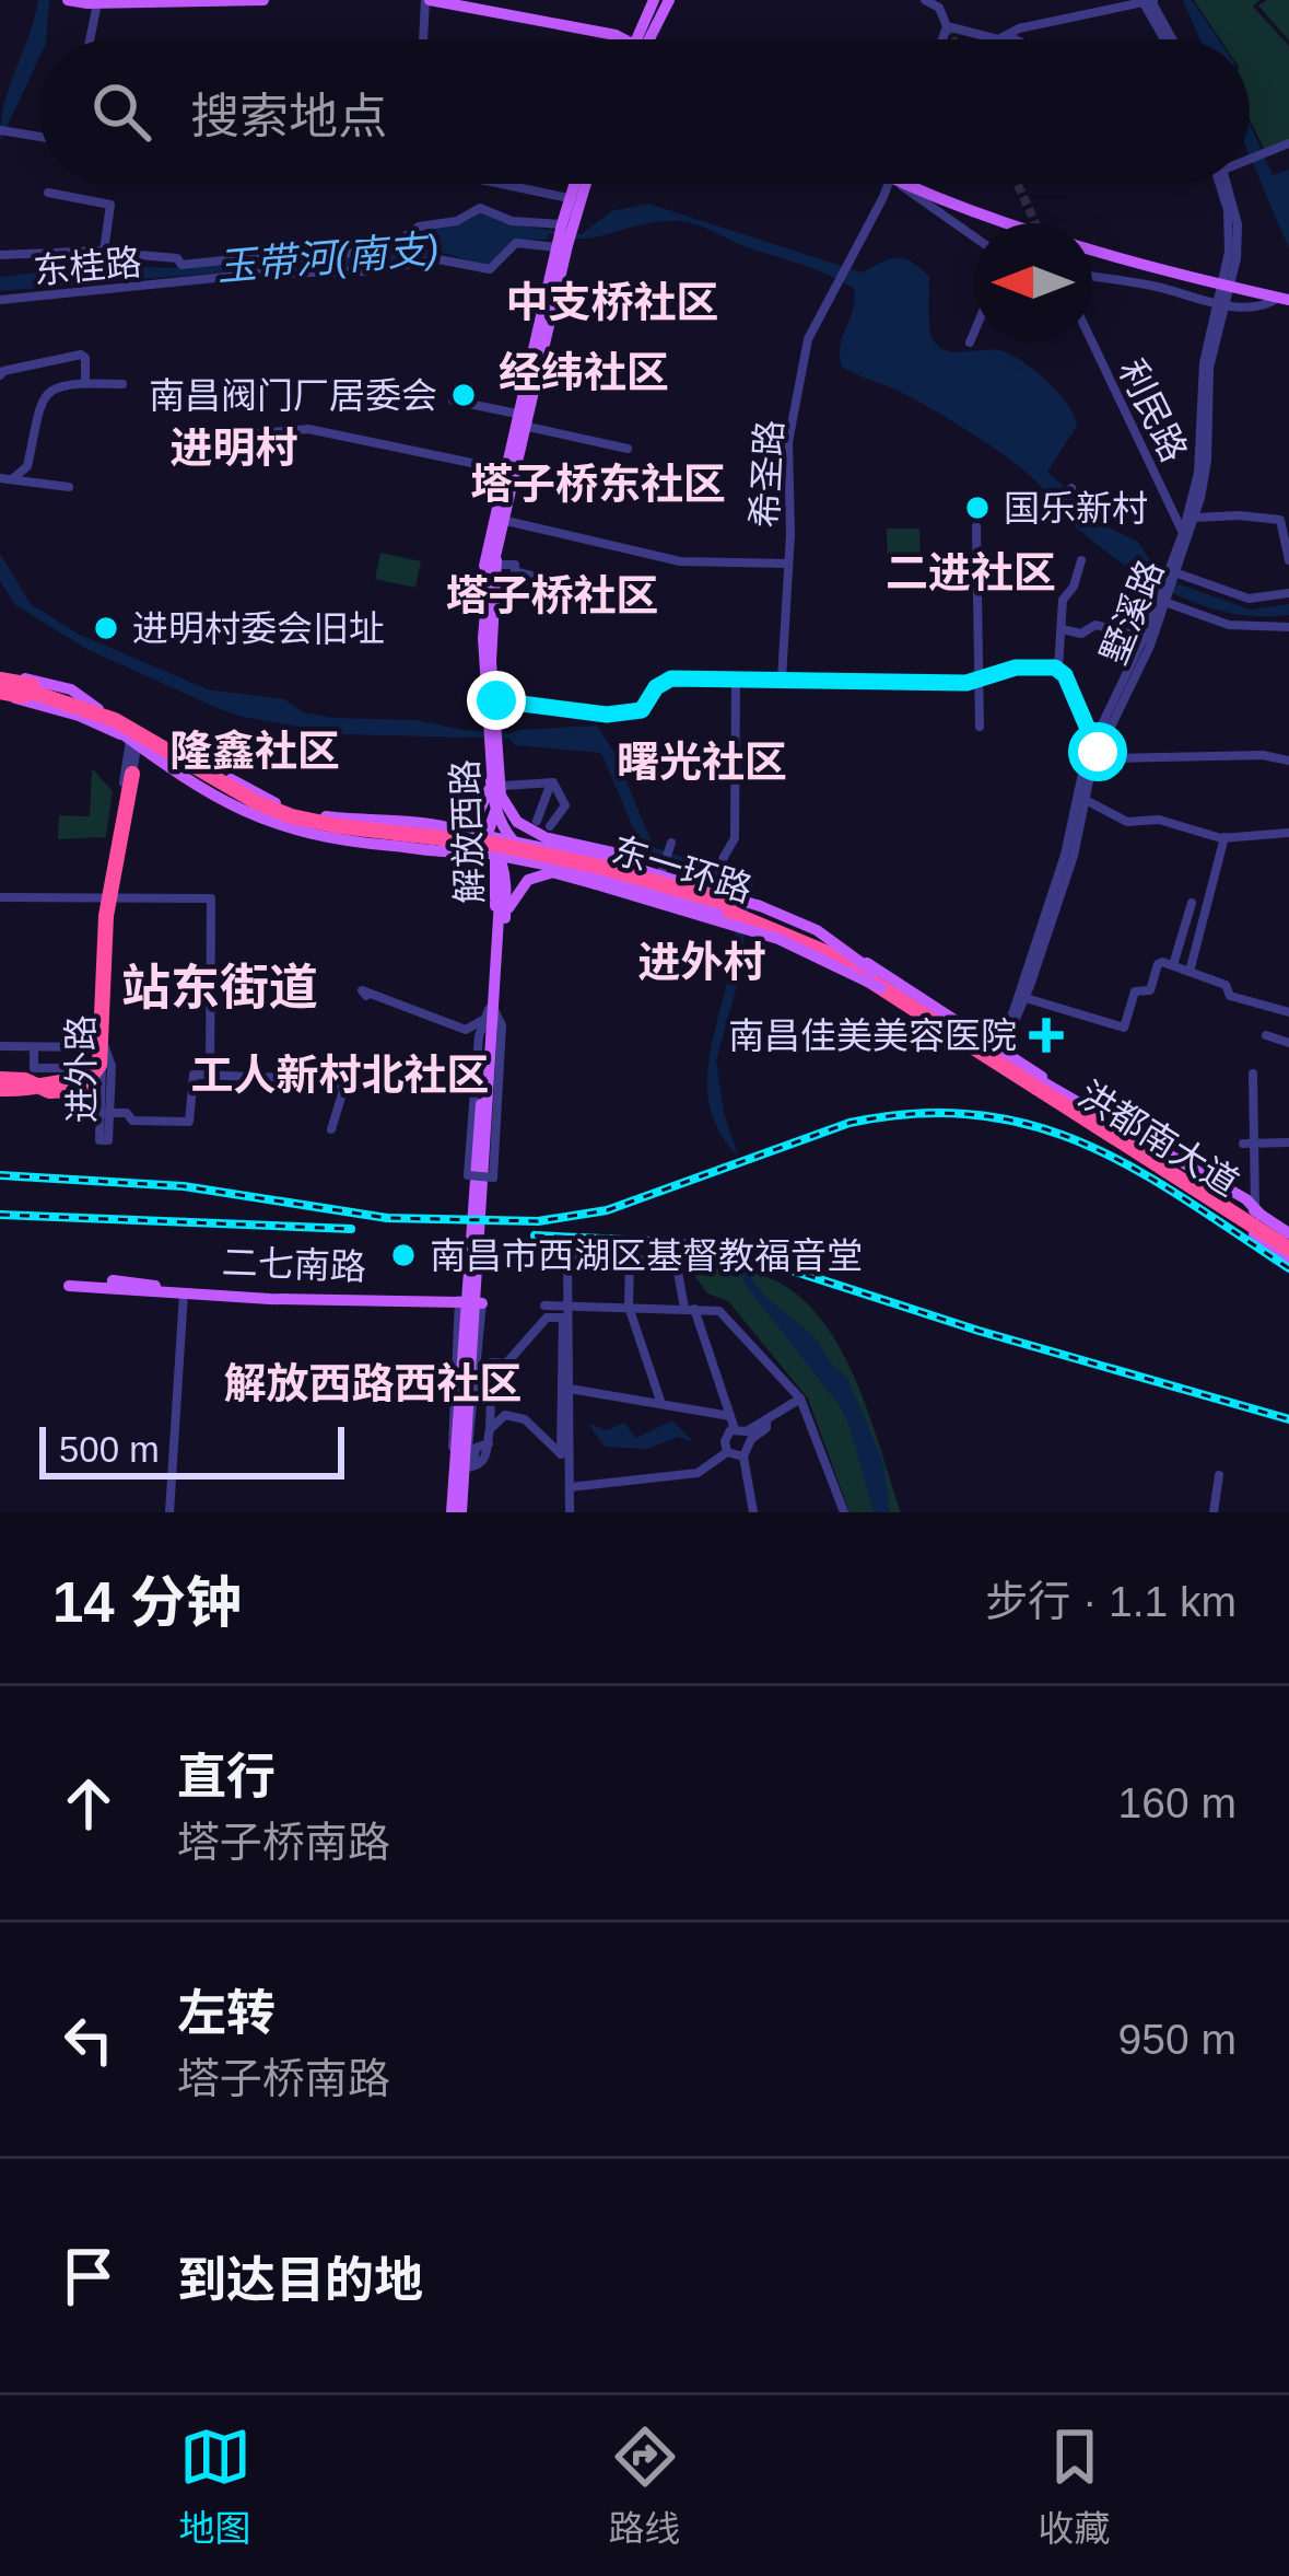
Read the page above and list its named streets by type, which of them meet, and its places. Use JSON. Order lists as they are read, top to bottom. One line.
{"streets":{"highway":["东一环路"],"main road":["解放西路","洪都南大道","二七南路"],"street":["东桂路","利民路","希圣路","墅溪路","进外路"]},"crossings":[["东桂路","解放西路"],["利民路","墅溪路"],["墅溪路","洪都南大道"],["解放西路","洪都南大道"],["东一环路","洪都南大道"],["进外路","洪都南大道"]],"districts":["中支桥社区","经纬社区","进明村","塔子桥东社区","二进社区","塔子桥社区","隆鑫社区","曙光社区","进外村","站东街道","工人新村北社区","解放西路西社区"],"water":["玉带河(南支)"],"places":{"other":["南昌阀门厂居委会","国乐新村","进明村委会旧址","南昌市西湖区基督教福音堂"],"health":["南昌佳美美容医院"]},"scale_bar":"500 m","north":"left","page":{"search":"搜索地点","scale":"500 m","heading":["14 分钟","步行 · 1.1 km"],"list":[["直行","塔子桥南路","160 m"],["左转","塔子桥南路","950 m"],"到达目的地"],"nav":["地图","路线","收藏"]}}
